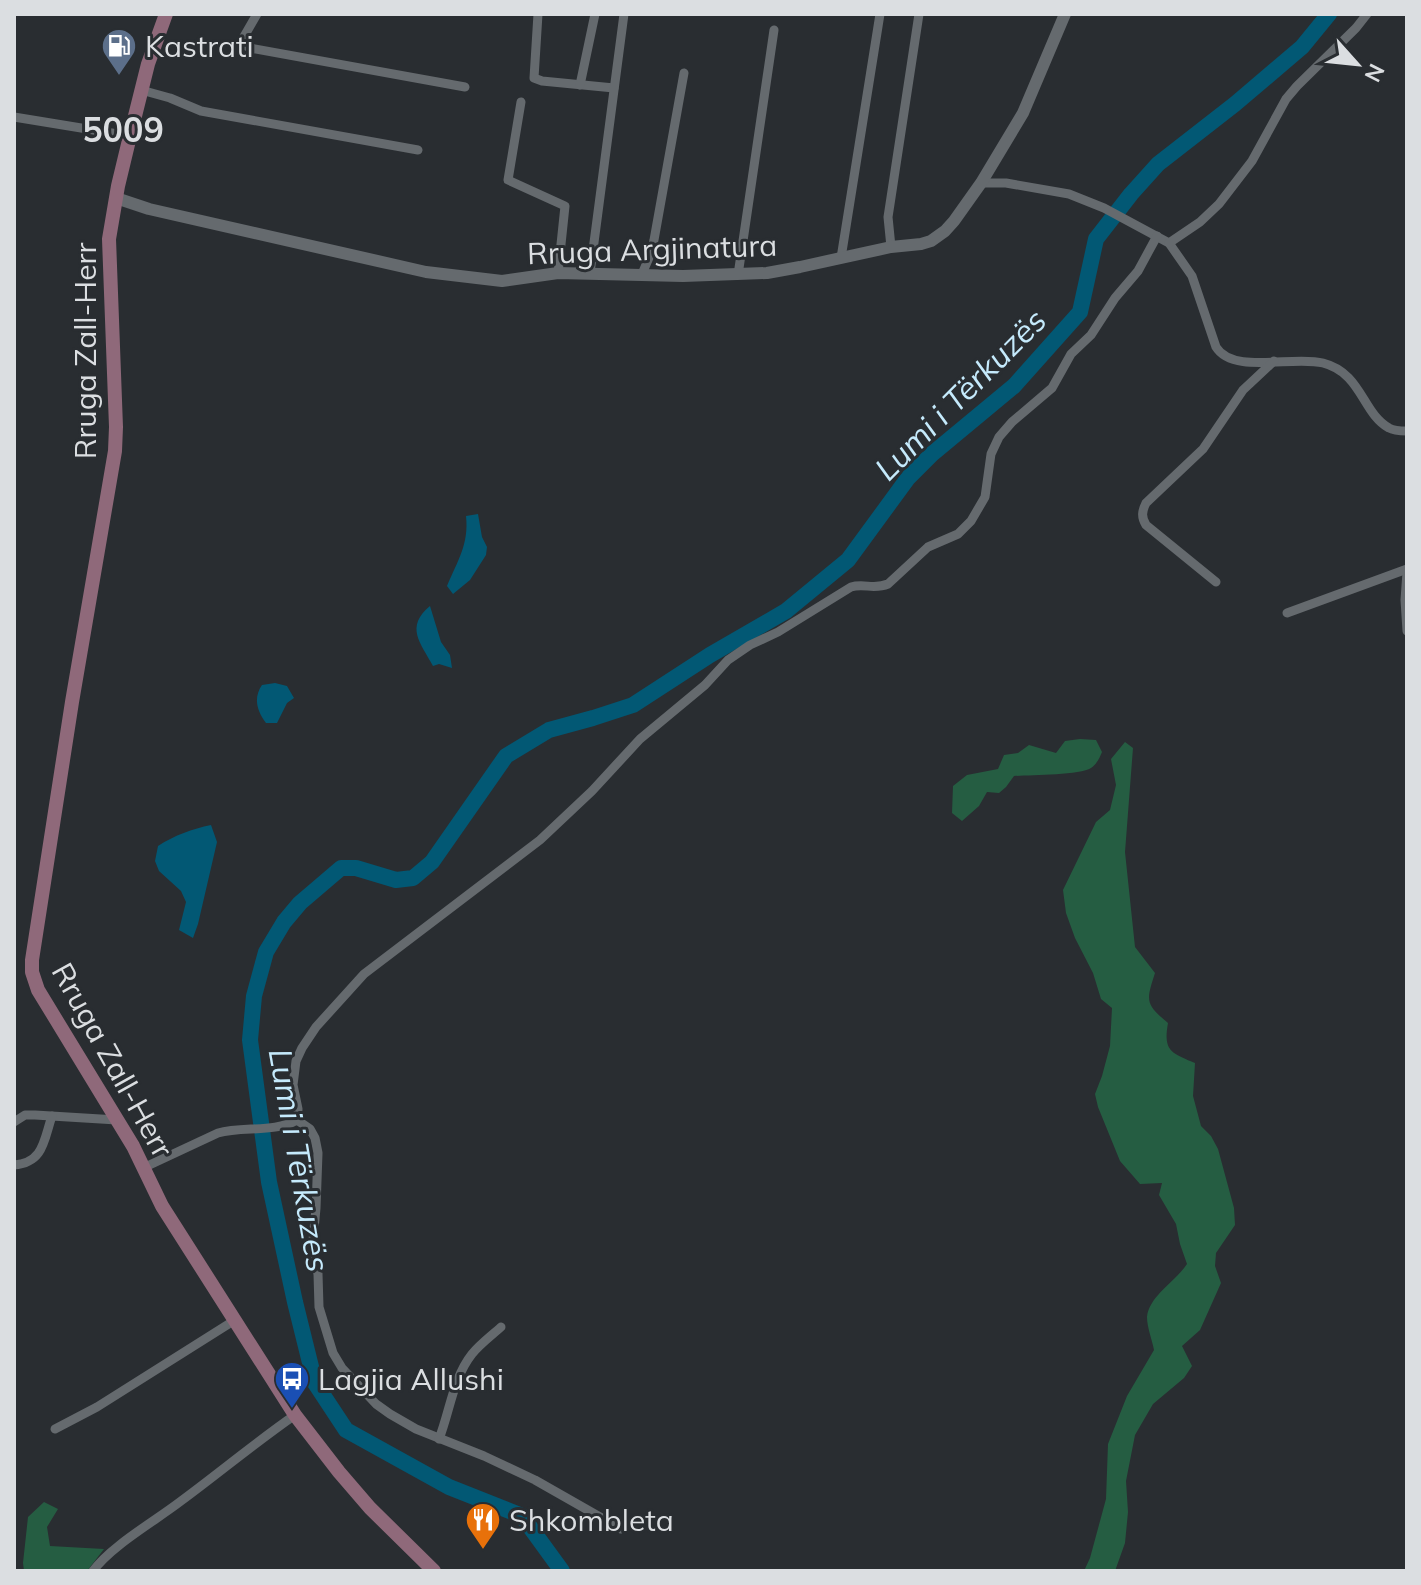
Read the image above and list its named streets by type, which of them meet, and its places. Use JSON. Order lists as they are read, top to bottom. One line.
{"streets":{"main road":["Rruga Zall-Herr"],"street":["Rruga Argjinatura"]},"crossings":[["Rruga Argjinatura","Rruga Zall-Herr"]],"districts":["5009"],"water":["Lumi i Tërkuzës"],"places":{"fuel station":["Kastrati"],"bus stop":["Lagjia Allushi"],"restaurant":["Shkombleta"]},"north":"bottom right"}
